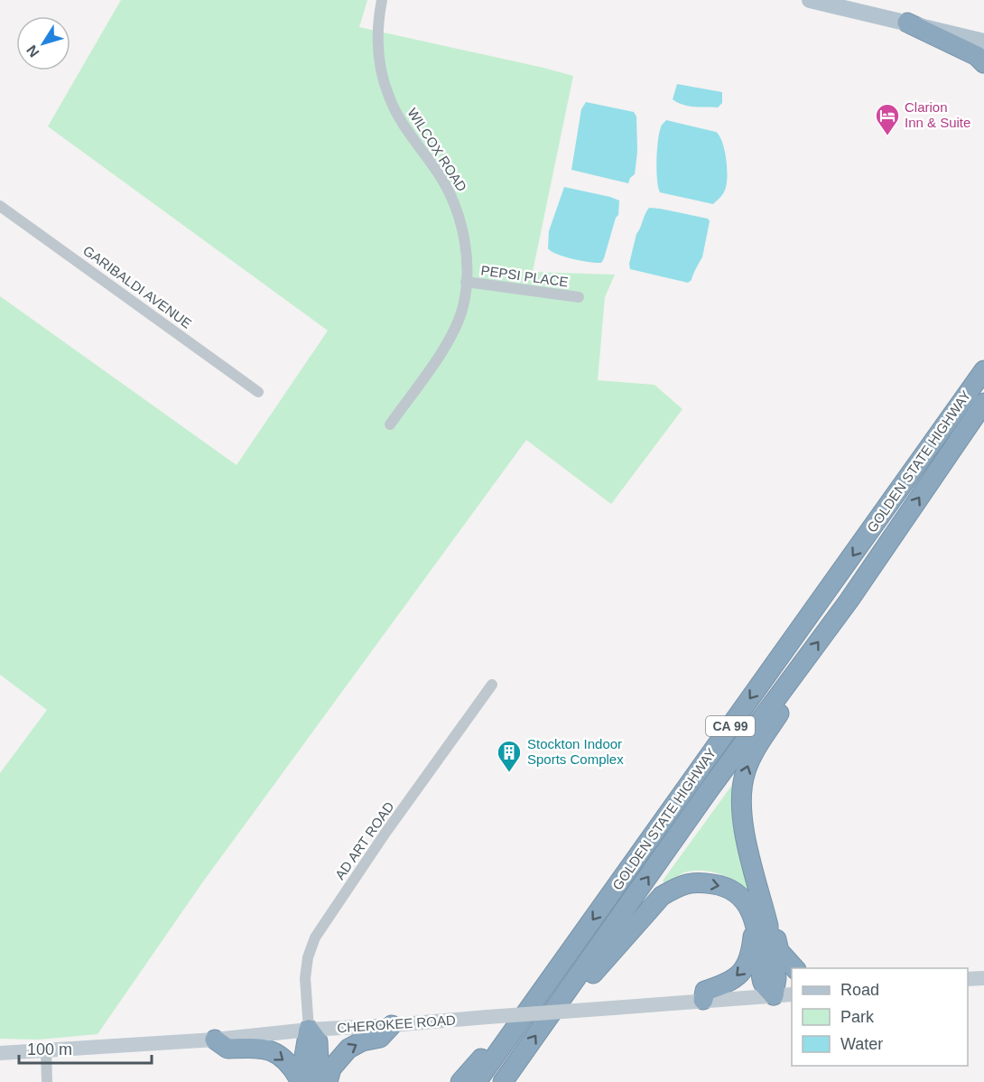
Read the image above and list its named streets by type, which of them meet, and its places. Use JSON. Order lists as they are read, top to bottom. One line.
{"streets":{"highway":["GOLDEN STATE HIGHWAY","CA 99"],"street":["WILCOX ROAD","PEPSI PLACE","GARIBALDI AVENUE","AD ART ROAD","CHEROKEE ROAD"]},"crossings":[["WILCOX ROAD","PEPSI PLACE"],["AD ART ROAD","CHEROKEE ROAD"]],"places":{"hotel":["Clarion Inn & Suite"],"building":["Stockton Indoor Sports Complex"]},"legend":["Road","Park","Water"],"scale_bar":"100 m","north":"bottom left"}
